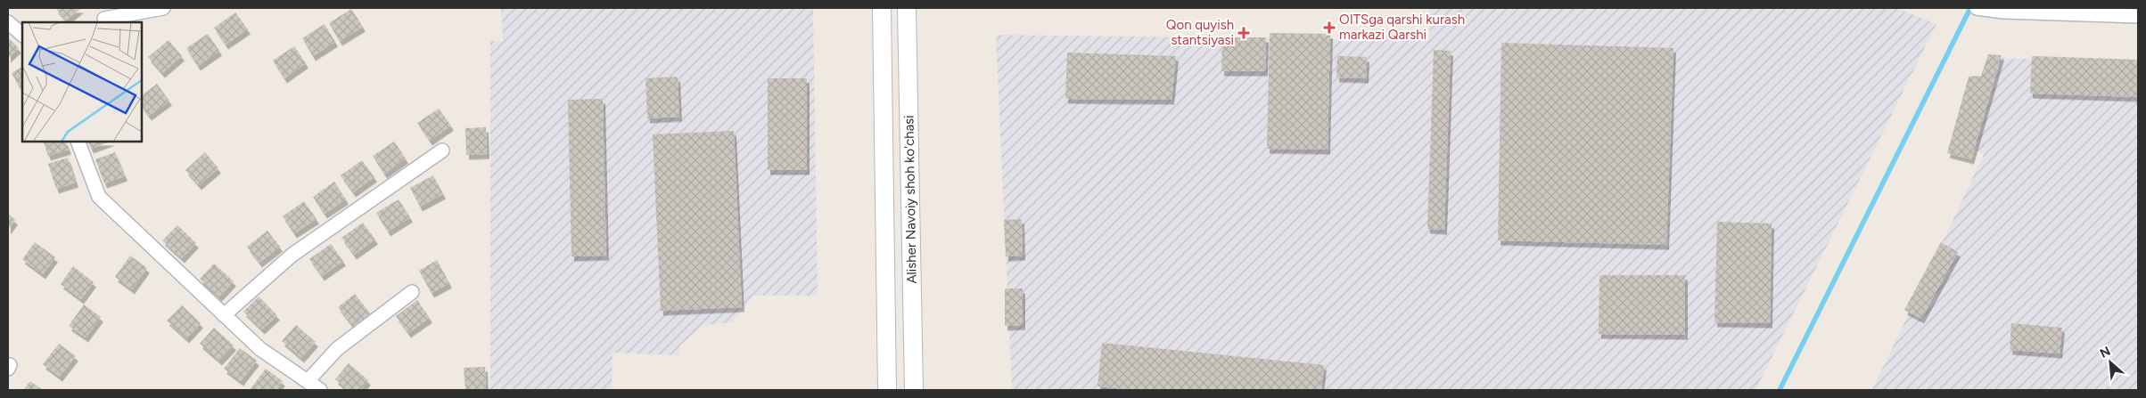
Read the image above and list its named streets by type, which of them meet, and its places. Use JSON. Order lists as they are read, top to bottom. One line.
{"streets":{"main road":["Alisher Navoiy shoh ko'chasi"]},"places":{"health":["OITSga qarshi kurash markazi Qarshi","Qon quyish stantsiyasi"]},"north":"top left"}
